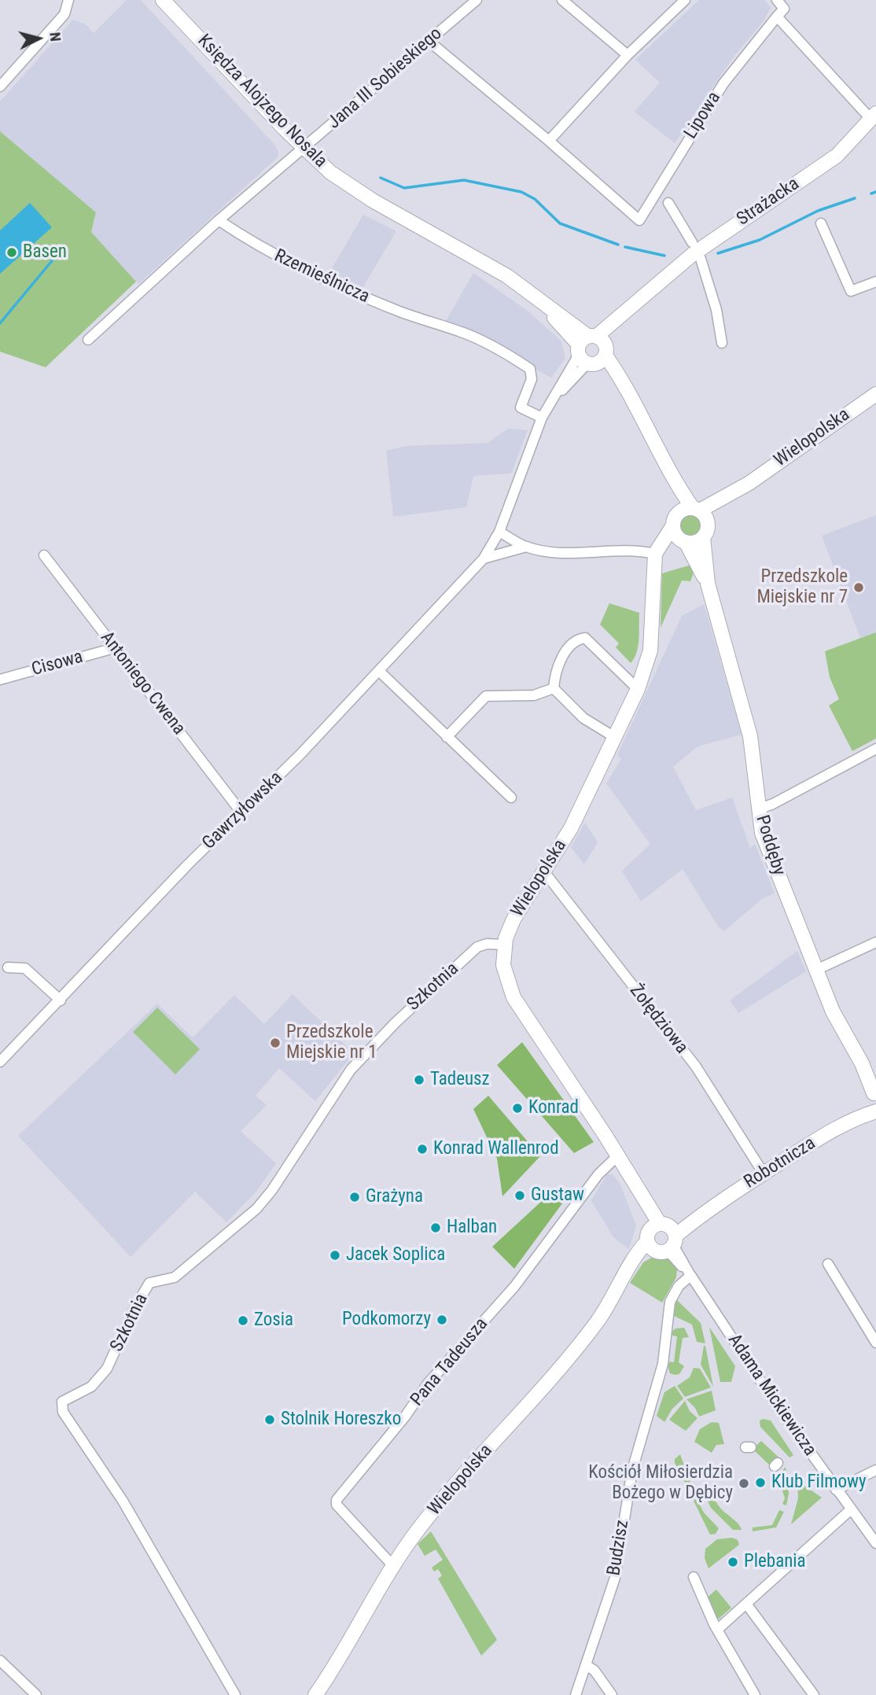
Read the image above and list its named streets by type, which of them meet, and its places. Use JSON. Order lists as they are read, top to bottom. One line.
{"streets":{"street":["Jana III Sobieskiego","Księdza Alojzego Nosala","Lipowa","Strażacka","Rzemieślnicza","Wielopolska","Cisowa","Antoniego Cwena","Gawrzyłowska","Poddęby","Szkotnia","Żołędziowa","Robotnicza","Pana Tadeusza","Adama Mickiewicza","Budzisz"]},"crossings":[["Jana III Sobieskiego","Księdza Alojzego Nosala"],["Jana III Sobieskiego","Rzemieślnicza"],["Księdza Alojzego Nosala","Strażacka"],["Księdza Alojzego Nosala","Wielopolska"],["Księdza Alojzego Nosala","Poddęby"],["Strażacka","Rzemieślnicza"],["Strażacka","Gawrzyłowska"],["Wielopolska","Szkotnia"],["Wielopolska","Żołędziowa"],["Wielopolska","Robotnicza"],["Wielopolska","Pana Tadeusza"],["Wielopolska","Adama Mickiewicza"],["Cisowa","Antoniego Cwena"],["Antoniego Cwena","Gawrzyłowska"],["Poddęby","Robotnicza"],["Żołędziowa","Robotnicza"],["Robotnicza","Adama Mickiewicza"],["Adama Mickiewicza","Budzisz"]],"places":["Basen","Przedszkole Miejskie nr 7","Przedszkole Miejskie nr 1","Tadeusz","Konrad","Konrad Wallenrod","Gustaw","Grażyna","Halban","Jacek Soplica","Podkomorzy","Zosia","Stolnik Horeszko","Klub Filmowy","Kościół Miłosierdzia Bożego w Dębicy","Plebania"],"north":"right"}
